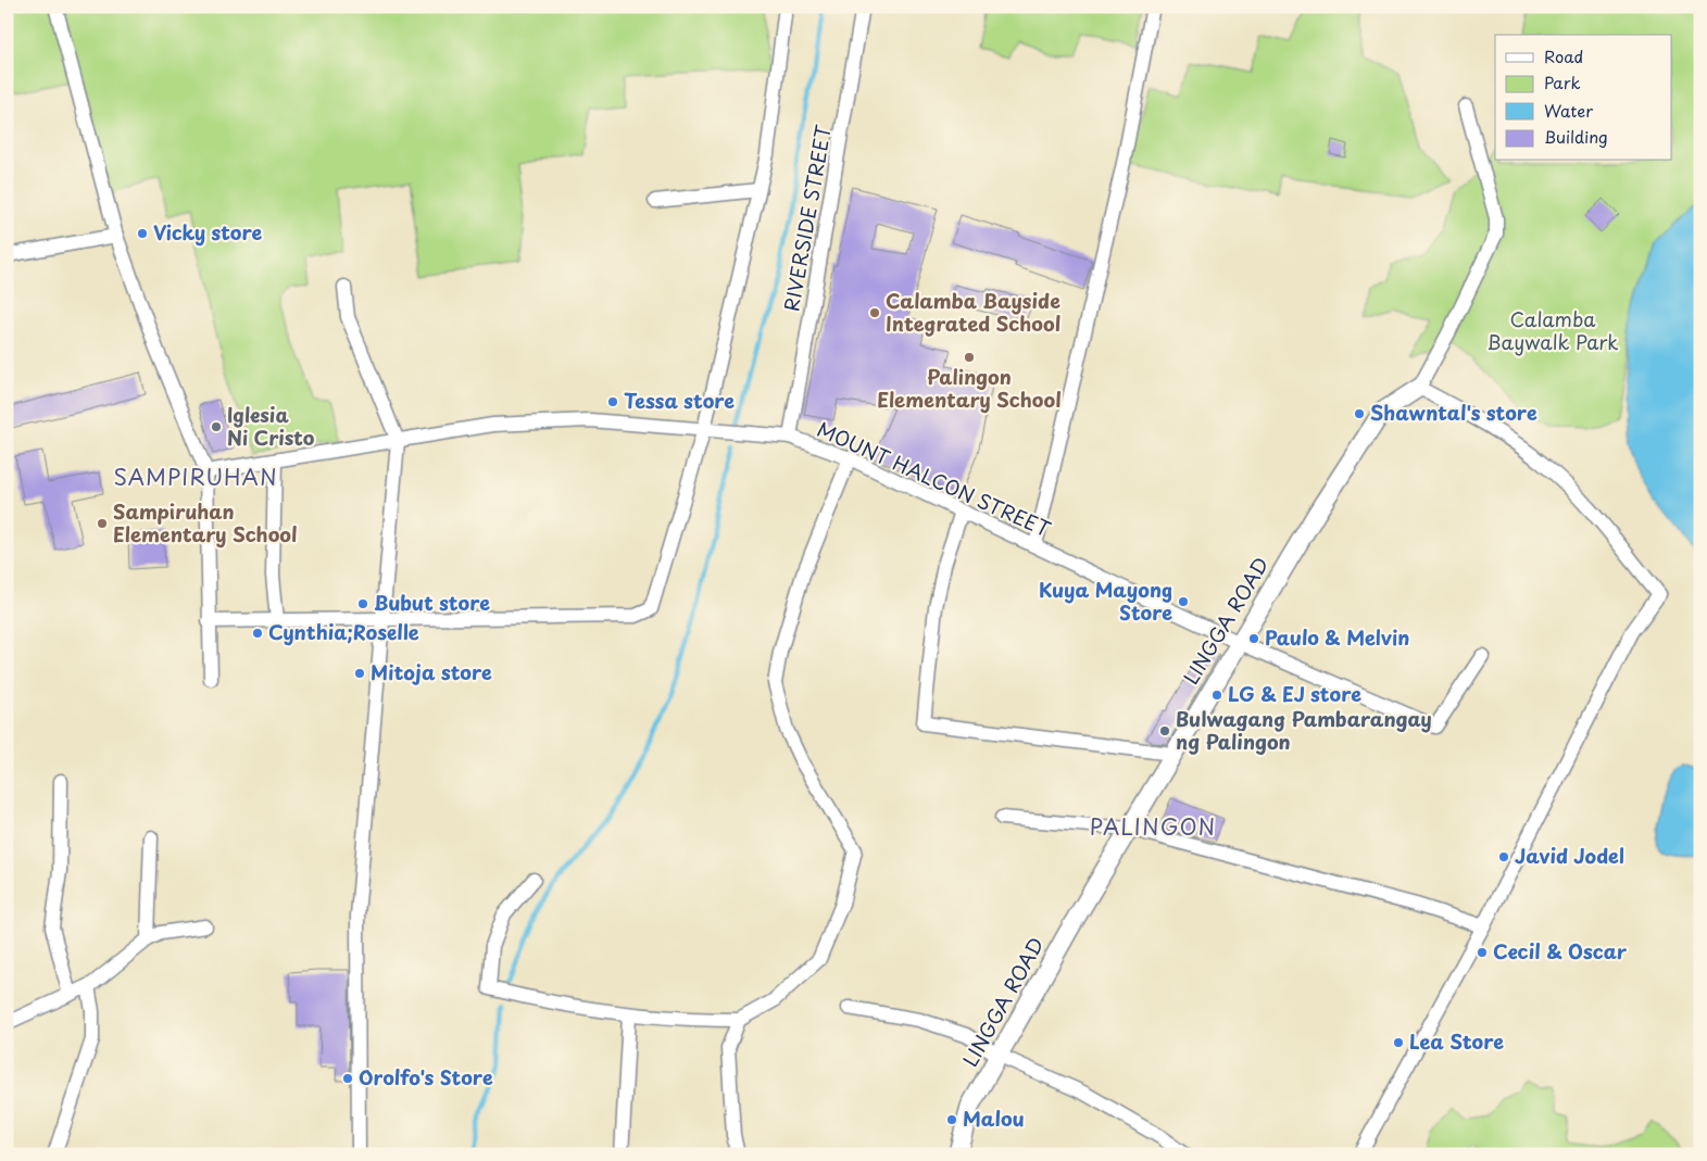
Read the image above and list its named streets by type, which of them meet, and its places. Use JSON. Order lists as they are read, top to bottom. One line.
{"streets":{"street":["RIVERSIDE STREET","MOUNT HALCON STREET","LINGGA ROAD"]},"crossings":[["RIVERSIDE STREET","MOUNT HALCON STREET"],["MOUNT HALCON STREET","LINGGA ROAD"]],"districts":["SAMPIRUHAN","PALINGON"],"parks":["Calamba Baywalk Park"],"places":["Vicky store","Calamba Bayside Integrated School","Palingon Elementary School","Tessa store","Shawntal's store","Iglesia Ni Cristo","Sampiruhan Elementary School","Kuya Mayong Store","Bubut store","Cynthia;Roselle","Paulo & Melvin","Mitoja store","LG & EJ store","Bulwagang Pambarangay ng Palingon","Javid Jodel","Cecil & Oscar","Lea Store","Orolfo's Store","Malou"],"legend":["Road","Park","Water","Building"]}
